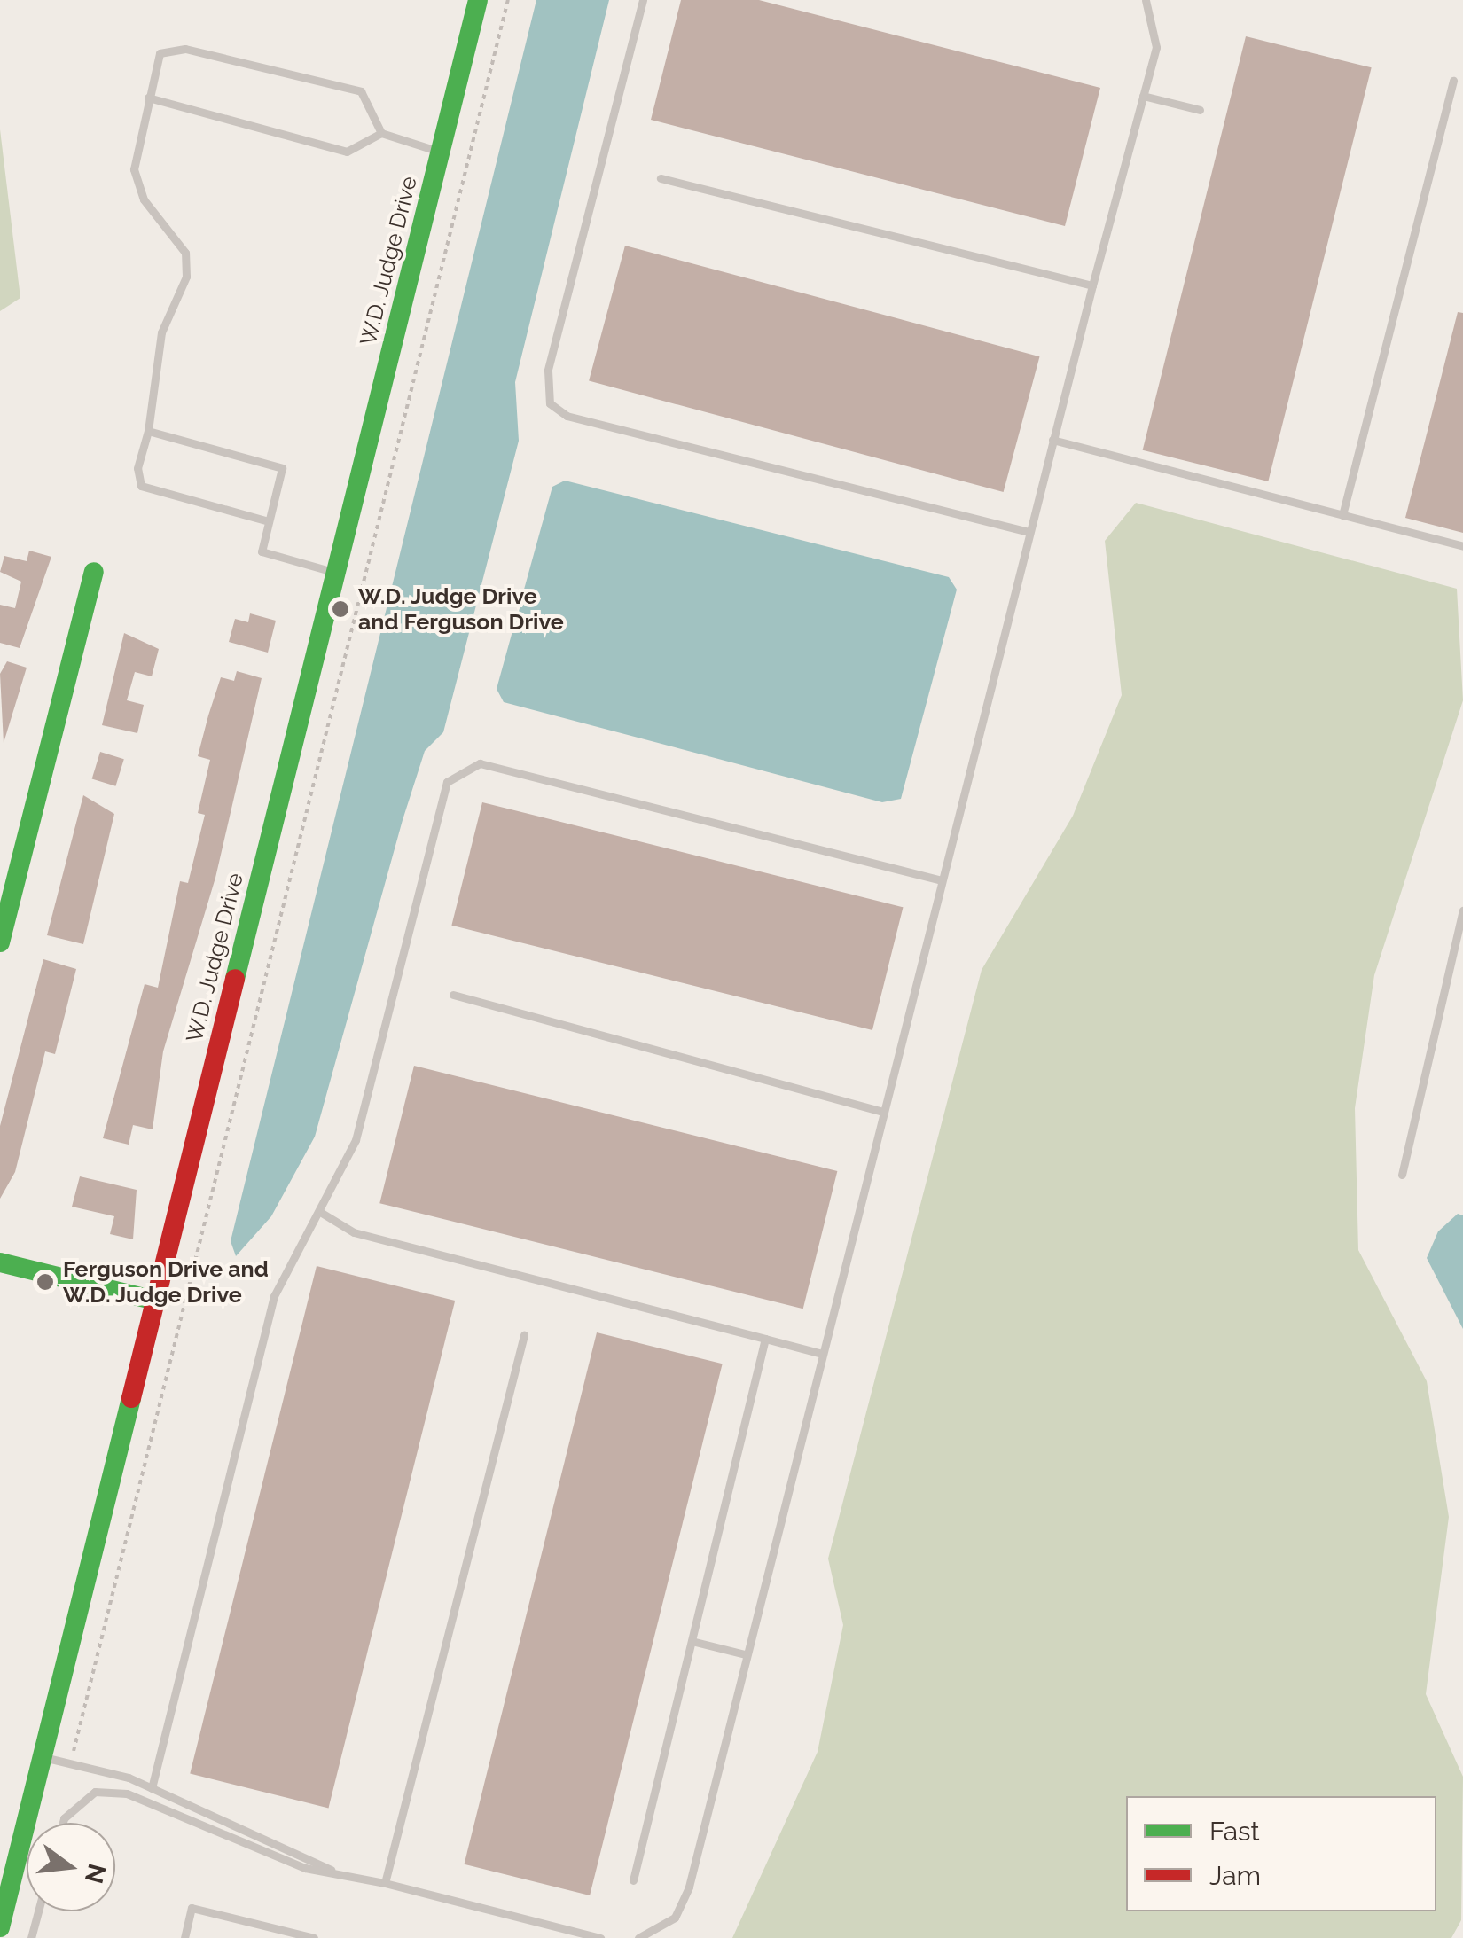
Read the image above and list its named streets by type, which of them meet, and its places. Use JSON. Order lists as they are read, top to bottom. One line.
{"streets":{"street":["W.D. Judge Drive"]},"places":["W.D. Judge Drive and Ferguson Drive","Ferguson Drive and W.D. Judge Drive"],"legend":["Fast","Jam"],"north":"right"}
